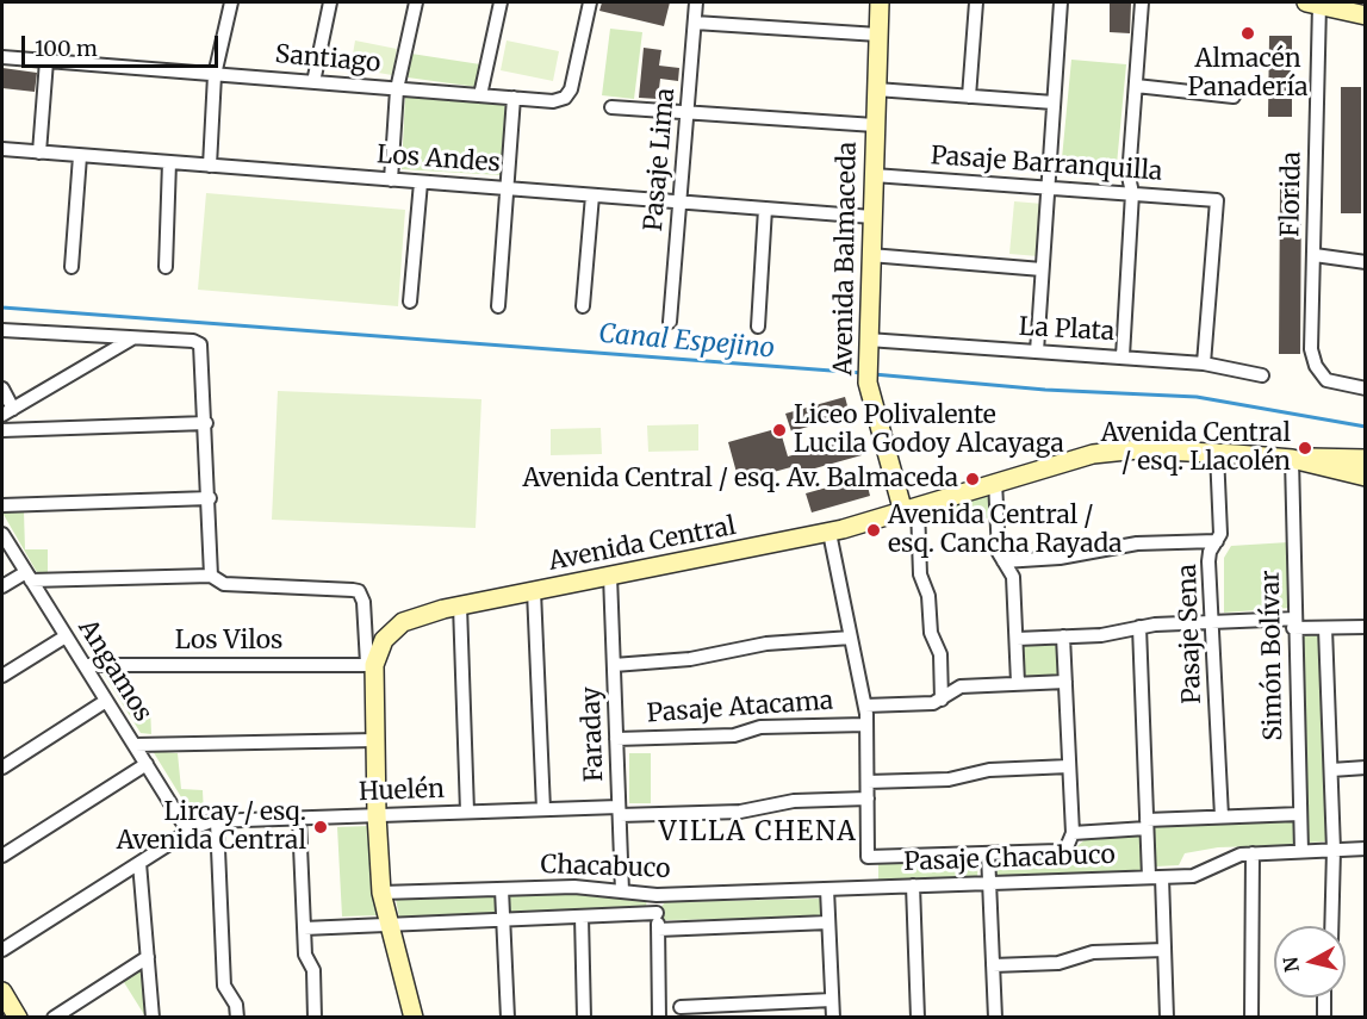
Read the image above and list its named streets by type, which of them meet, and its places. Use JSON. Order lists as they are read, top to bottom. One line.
{"streets":{"street":["Santiago","Los Andes","Pasaje Lima","Pasaje Barranquilla","Florida","Avenida Balmaceda","La Plata","Avenida Central","Pasaje Sena","Los Vilos","Simón Bolívar","Angamos","Pasaje Atacama","Faraday","Huelén","Pasaje Chacabuco","Chacabuco"]},"crossings":[["Los Andes","Pasaje Lima"],["Los Andes","Avenida Balmaceda"],["Pasaje Barranquilla","Avenida Balmaceda"],["Pasaje Barranquilla","La Plata"],["Avenida Balmaceda","La Plata"],["Avenida Balmaceda","Avenida Central"],["Avenida Central","Pasaje Sena"],["Avenida Central","Los Vilos"],["Avenida Central","Simón Bolívar"],["Avenida Central","Faraday"],["Avenida Central","Huelén"],["Avenida Central","Chacabuco"],["Pasaje Sena","Pasaje Chacabuco"],["Los Vilos","Angamos"],["Simón Bolívar","Pasaje Chacabuco"],["Angamos","Huelén"],["Pasaje Atacama","Faraday"],["Faraday","Huelén"],["Faraday","Chacabuco"],["Huelén","Pasaje Chacabuco"],["Pasaje Chacabuco","Chacabuco"]],"districts":["VILLA CHENA"],"water":["Canal Espejino"],"places":["Almacén Panadería","Liceo Polivalente Lucila Godoy Alcayaga","Avenida Central / esq. Llacolén","Avenida Central / esq. Av. Balmaceda","Avenida Central / esq. Cancha Rayada","Lircay / esq. Avenida Central"],"scale_bar":"100 m","north":"left"}
